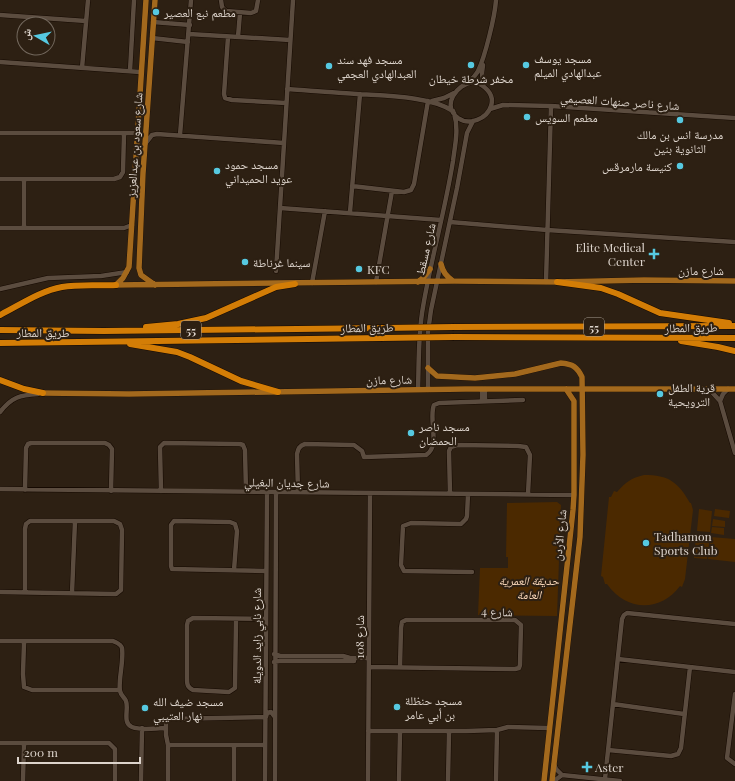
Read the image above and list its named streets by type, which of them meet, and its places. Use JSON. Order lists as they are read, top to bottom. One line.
{"streets":{"highway":["طريق المطار","55"],"main road":["شارع سعود بن عبدالعزيز","شارع مازن","شارع الأردن"],"street":["شارع ناصر صنهات العصيمي","شارع مسقط","شارع جديان البغيلي","شارع 4","شارع نابي زايد الدويلة","شارع 108"]},"crossings":[["شارع ناصر صنهات العصيمي","شارع مسقط"],["شارع مسقط","شارع مازن"],["شارع مسقط","شارع الأردن"],["شارع مازن","شارع الأردن"],["شارع جديان البغيلي","شارع الأردن"],["شارع جديان البغيلي","شارع نابي زايد الدويلة"],["شارع جديان البغيلي","شارع 108"],["شارع 4","شارع 108"]],"parks":["حديقة العمرية العامة"],"places":{"other":["مطعم نبع العصير","مخفر شرطة خيطان","مسجد يوسف عبدالهادي الميلم","مسجد فهد سند العبدالهادي العجمي","مطعم السويس","مدرسة انس بن مالك الثانوية بنين","كنيسة مارمرقس","مسجد حمود عويد الحميداني","سينما غرناطة","KFC","قرية الطفل الترويحية","مسجد ناصر الحمضان","Tadhamon Sports Club","مسجد حنظلة بن أبي عامر","مسجد ضيف الله نهار العتيبي"],"health":["Elite Medical Center","Aster"]},"scale_bar":"200 m","north":"left"}
